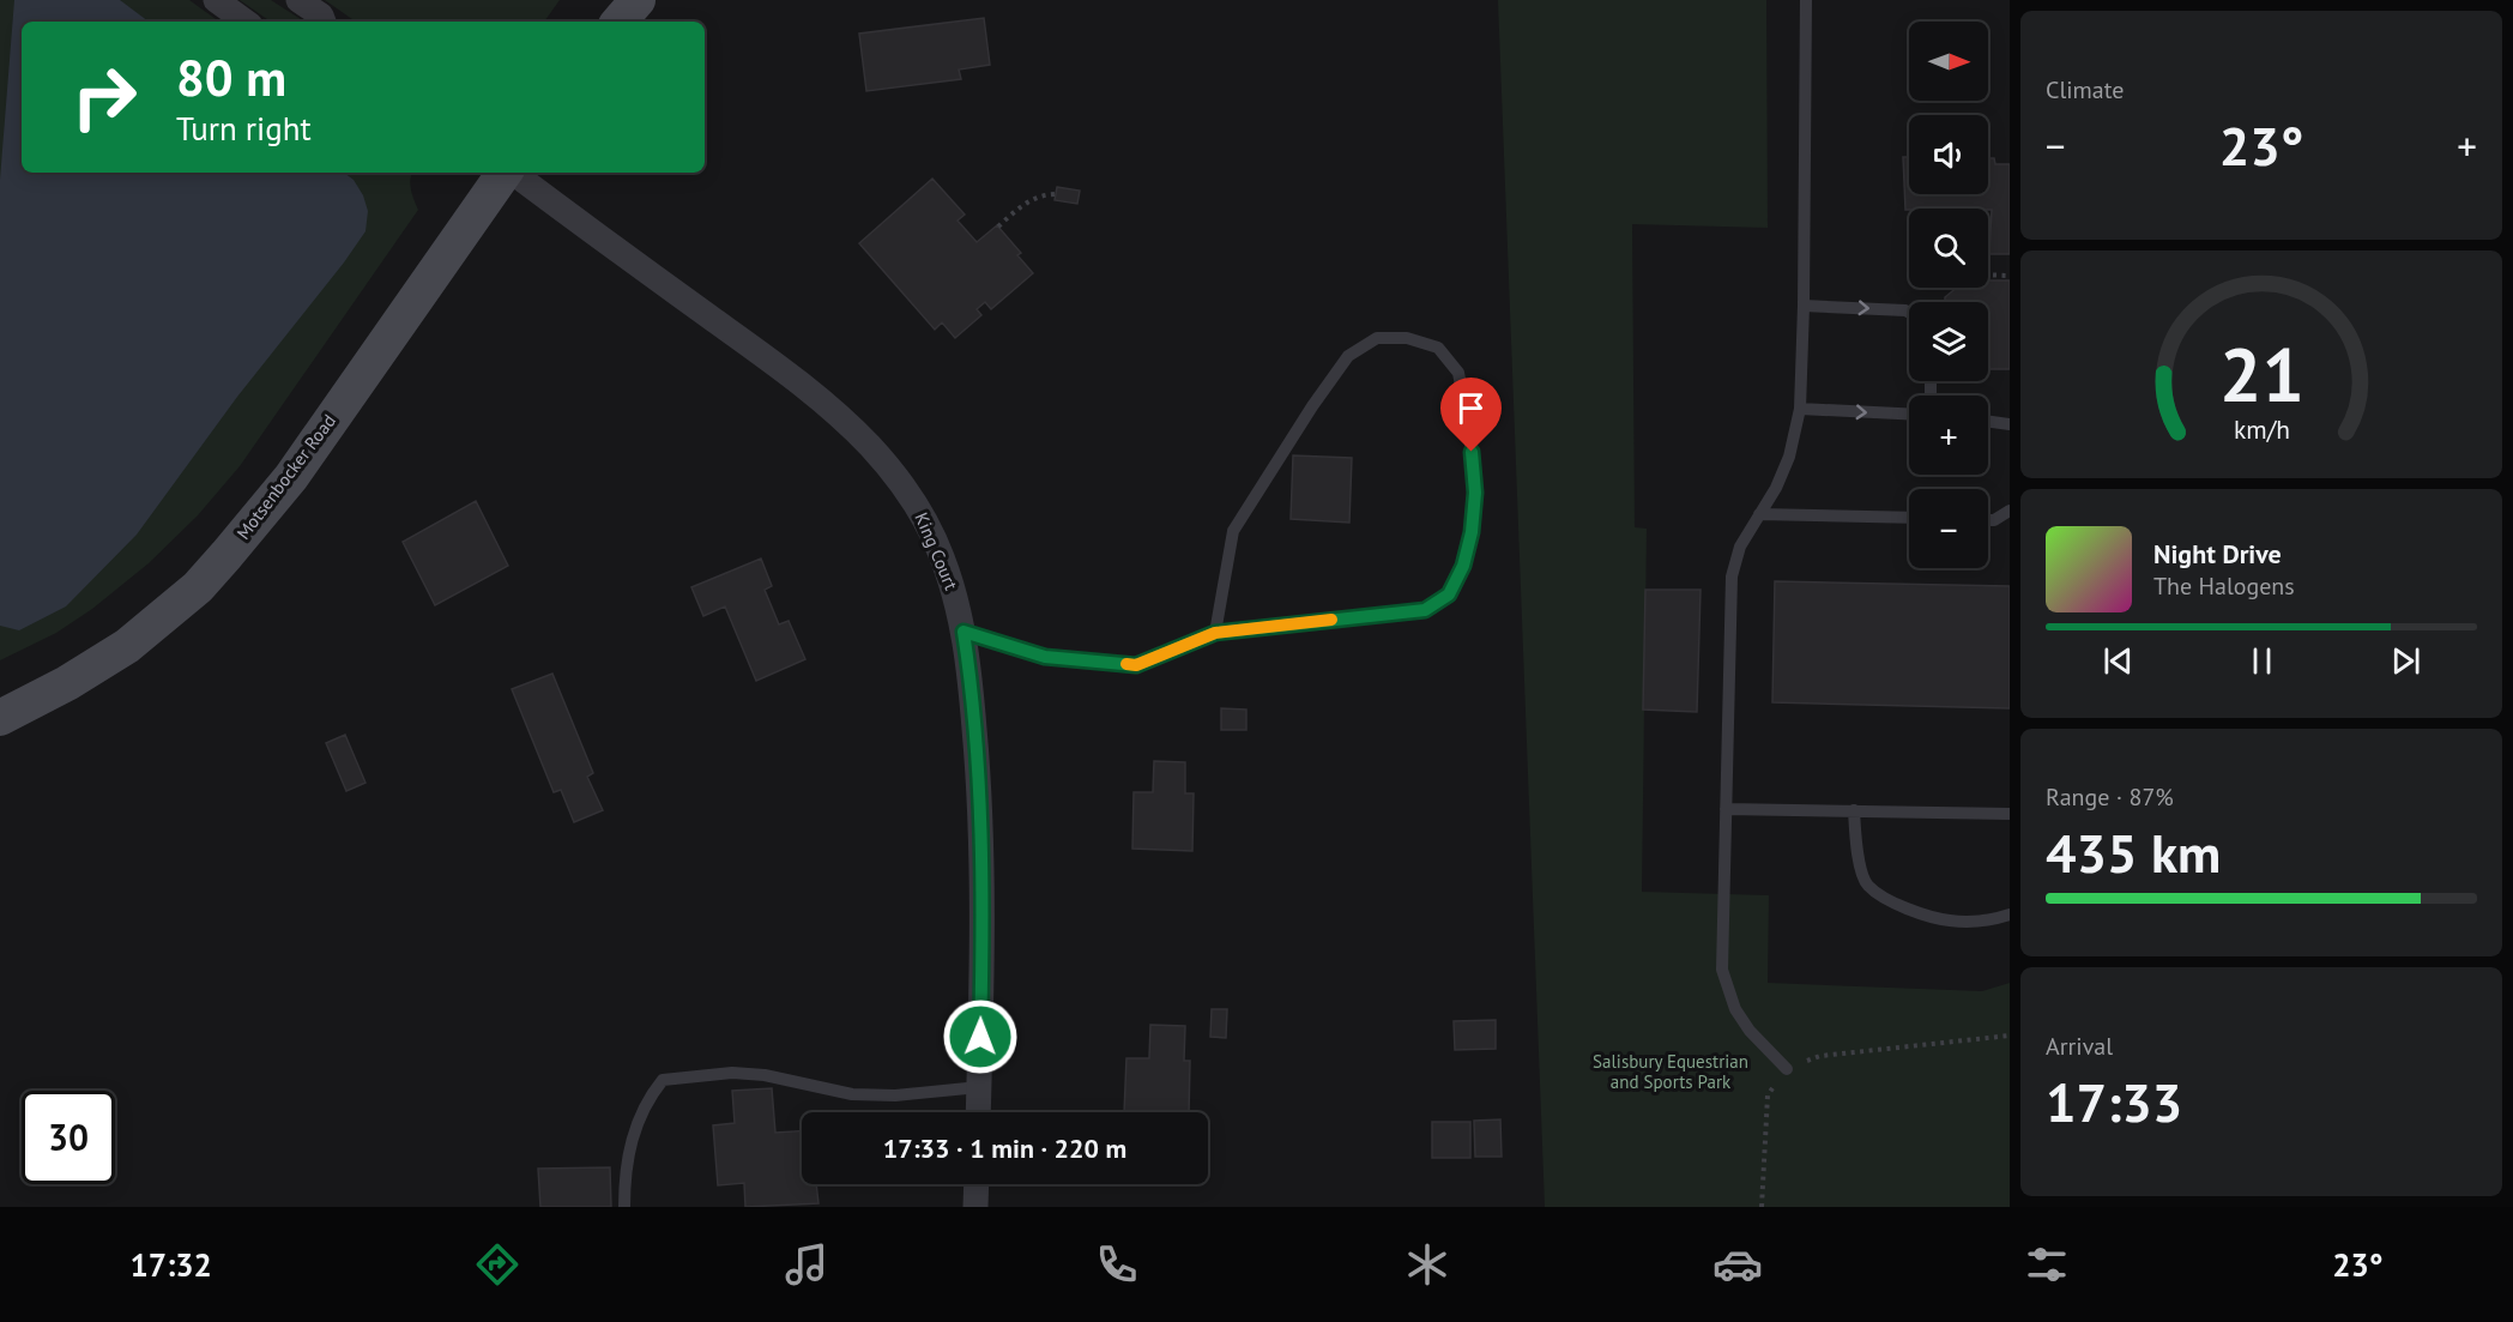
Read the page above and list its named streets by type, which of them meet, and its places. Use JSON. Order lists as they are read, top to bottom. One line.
{"streets":{"main road":["Motsenbocker Road"],"street":["King Court"]},"parks":["Salisbury Equestrian and Sports Park"],"north":"right","page":{"tile":["Climate",["Range · 87%","435 km"],["Arrival","17:33"]],"map_buttons":["+","−"],"turn":["80 m","Turn right"],"heat":["−","23°","+"],"song":["Night Drive","The Halogens"],"limit":"30","trip":"17:33 · 1 min · 220 m","tabs":["17:32","23°"],"gauge":["21","km/h"]}}
